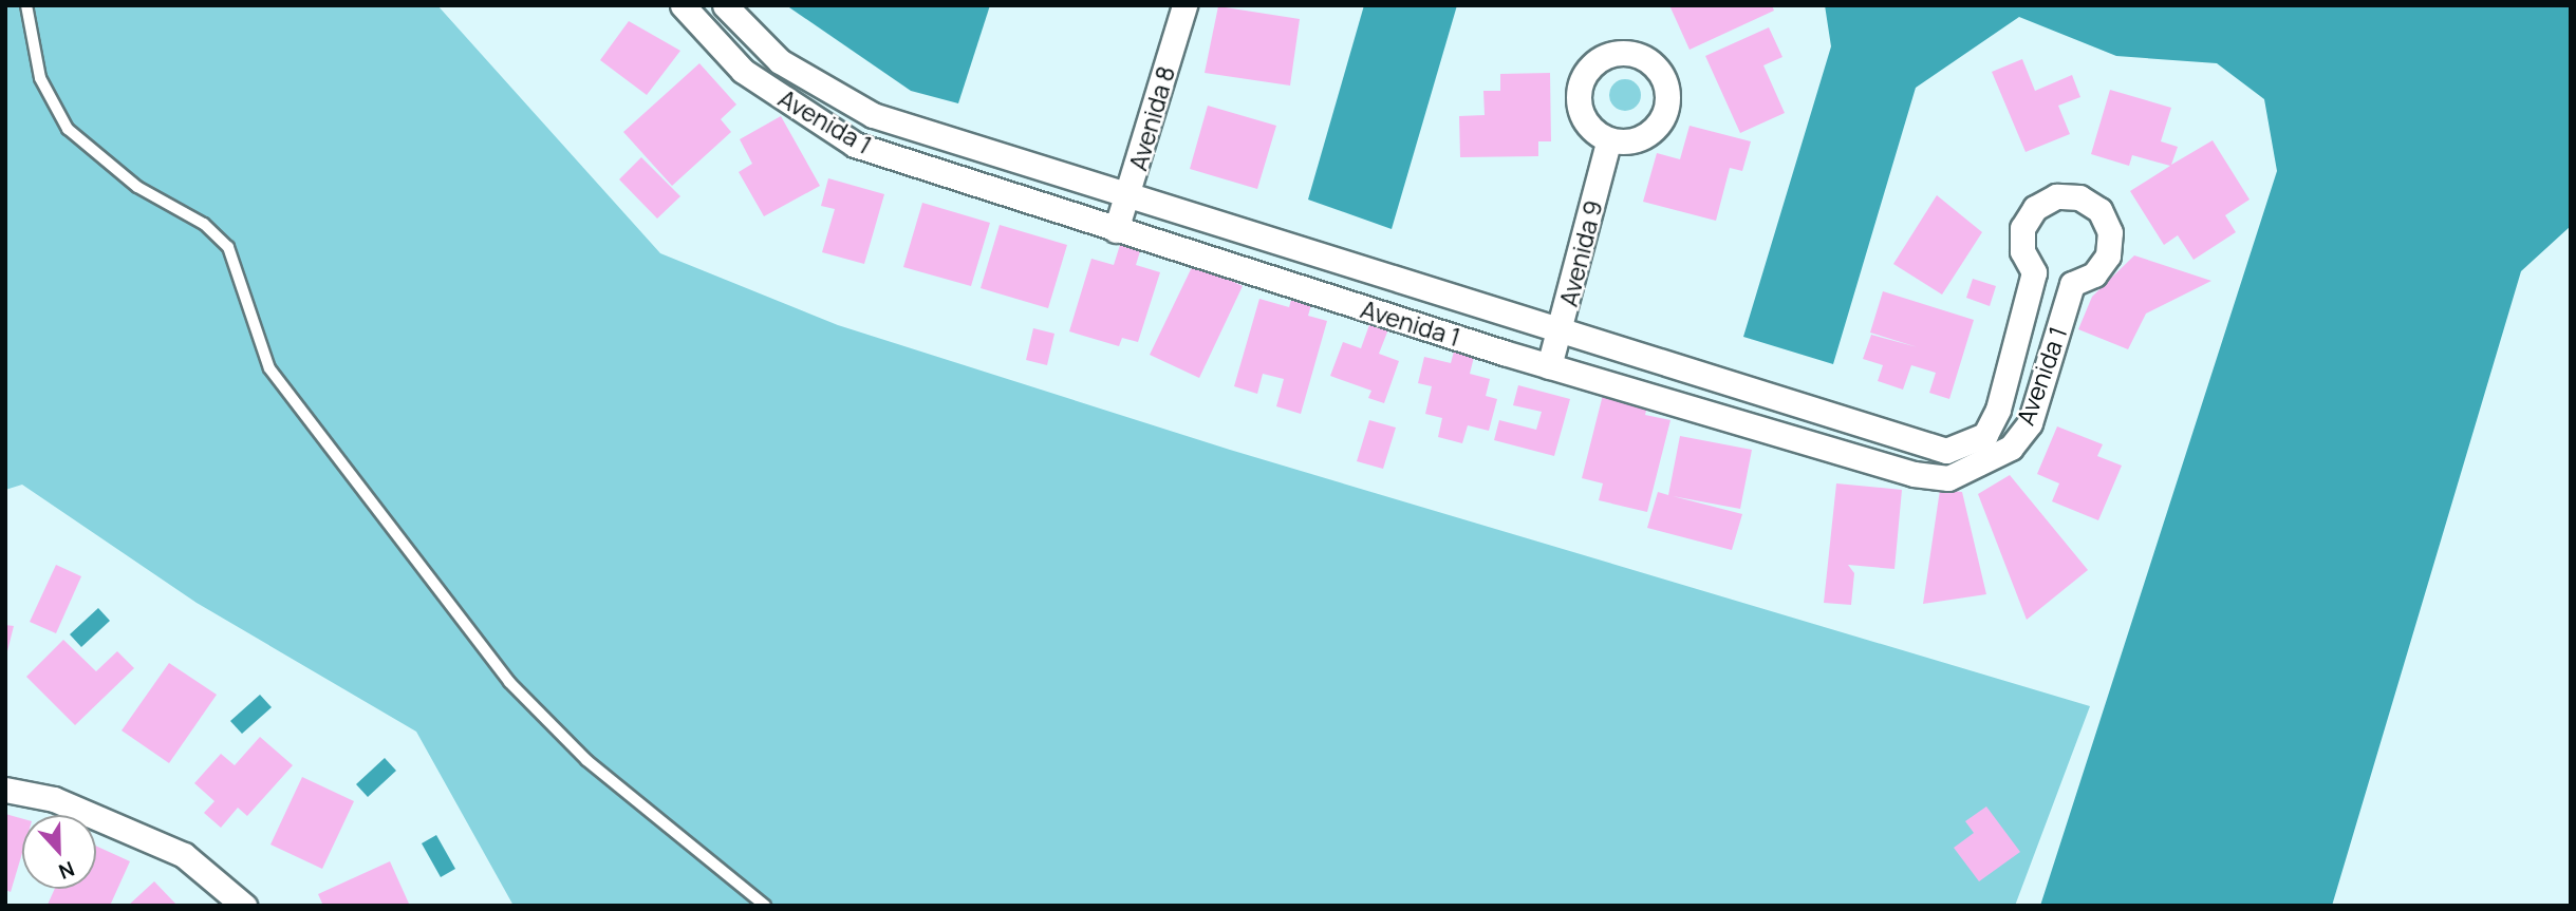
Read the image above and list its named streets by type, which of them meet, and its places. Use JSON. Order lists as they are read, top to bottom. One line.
{"streets":{"street":["Avenida 8","Avenida 1","Avenida 9"]},"crossings":[["Avenida 8","Avenida 1"],["Avenida 1","Avenida 9"]],"north":"bottom"}
